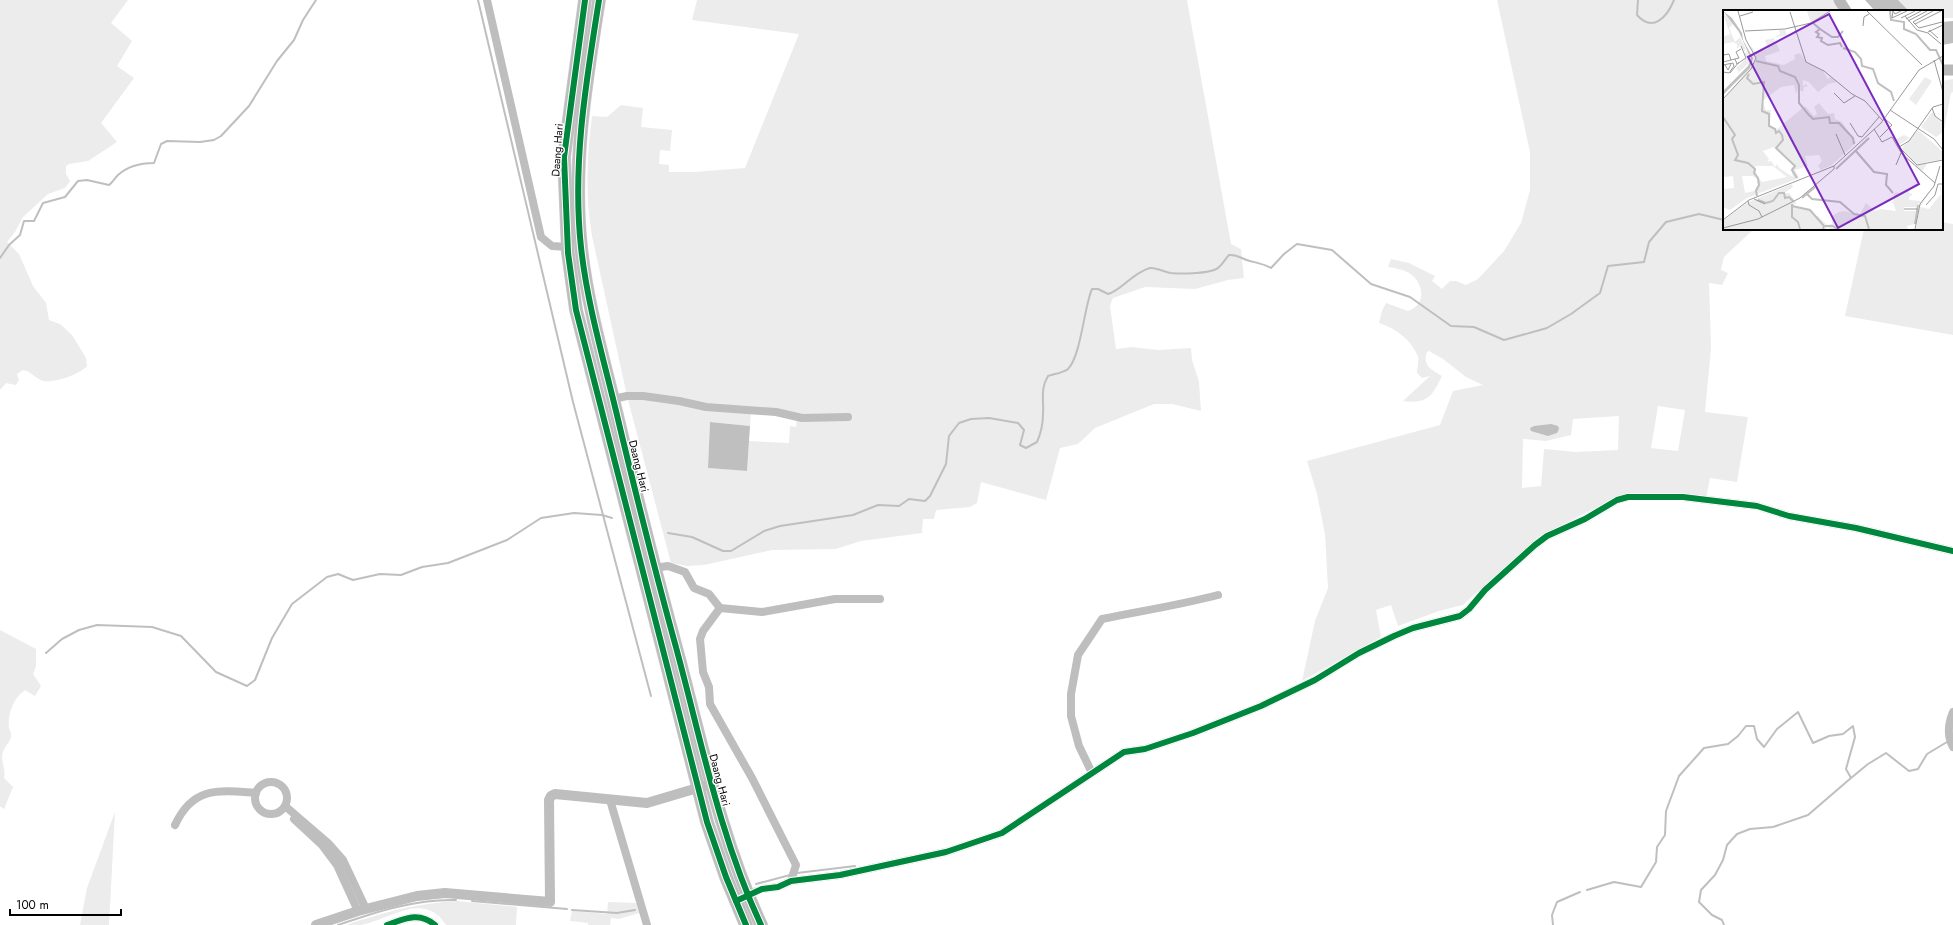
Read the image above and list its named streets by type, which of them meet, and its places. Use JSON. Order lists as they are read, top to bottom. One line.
{"streets":{"main road":["Daang Hari"]},"scale_bar":"100 m"}
